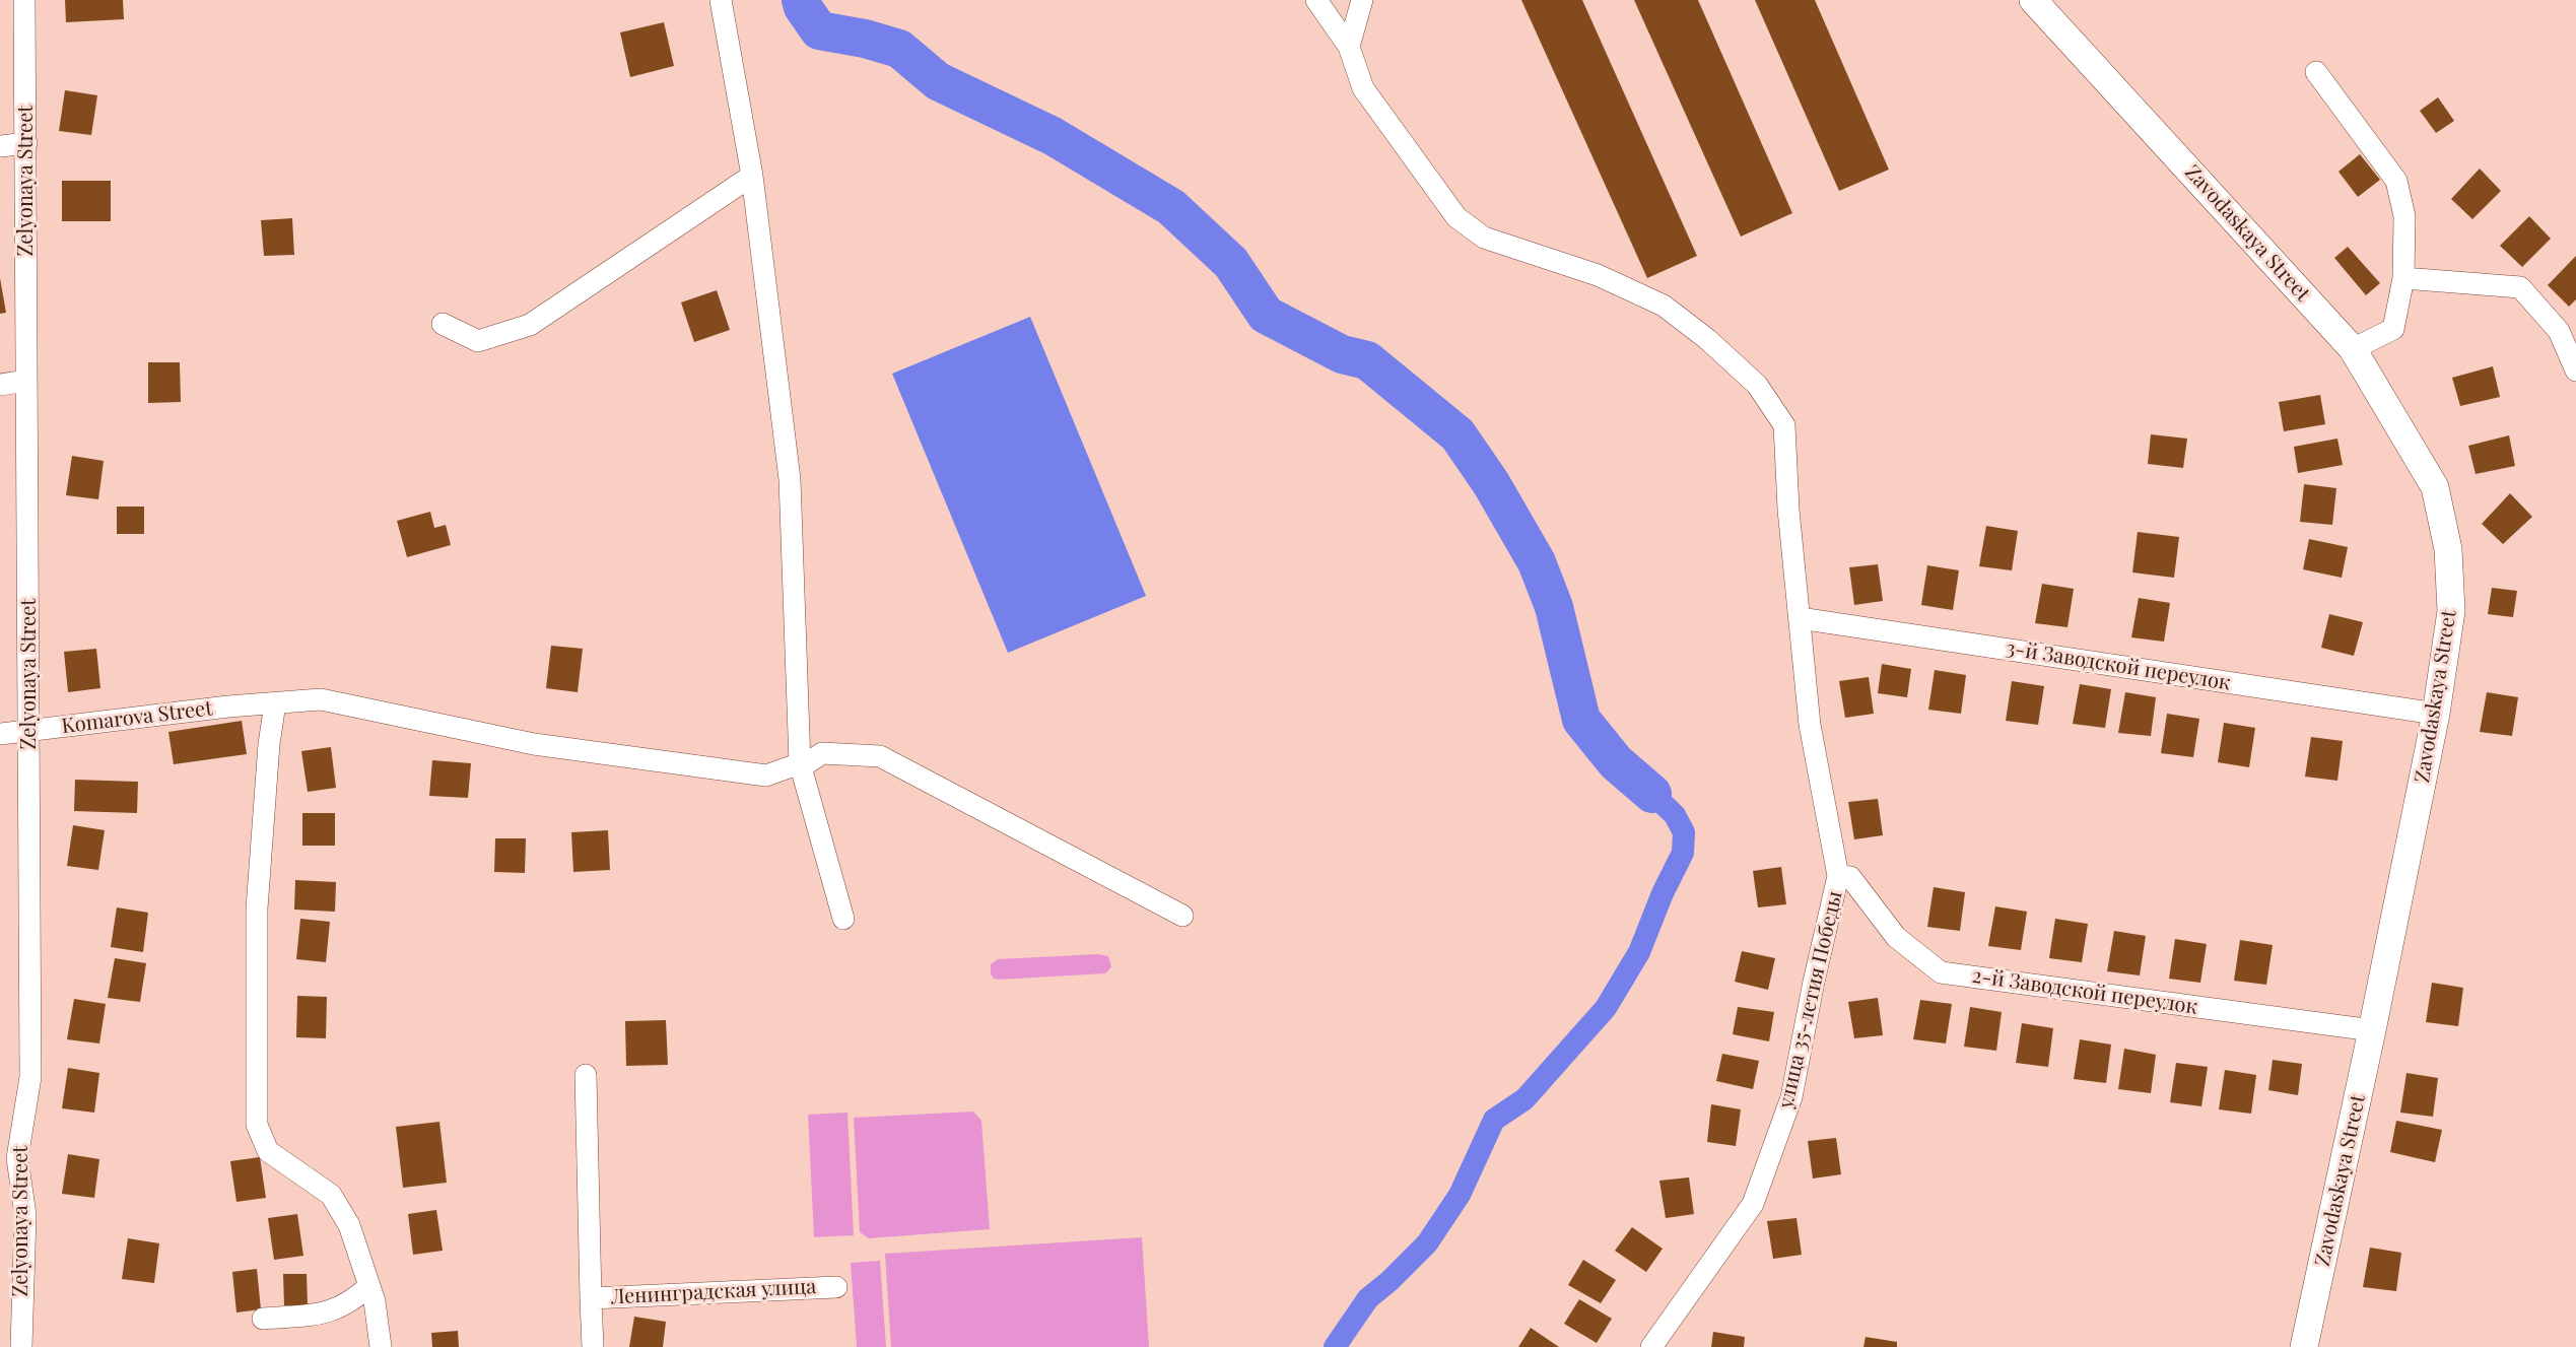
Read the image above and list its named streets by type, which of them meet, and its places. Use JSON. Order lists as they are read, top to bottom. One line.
{"streets":{"main road":["Zavodaskaya Street"],"street":["Zelyonaya Street","3-й Заводской переулок","Komarova Street","2-й Заводской переулок","улица 35-летия Победы","Ленинградская улица"]},"crossings":[["Zelyonaya Street","Komarova Street"],["Zavodaskaya Street","3-й Заводской переулок"],["Zavodaskaya Street","2-й Заводской переулок"],["3-й Заводской переулок","улица 35-летия Победы"],["2-й Заводской переулок","улица 35-летия Победы"]]}
